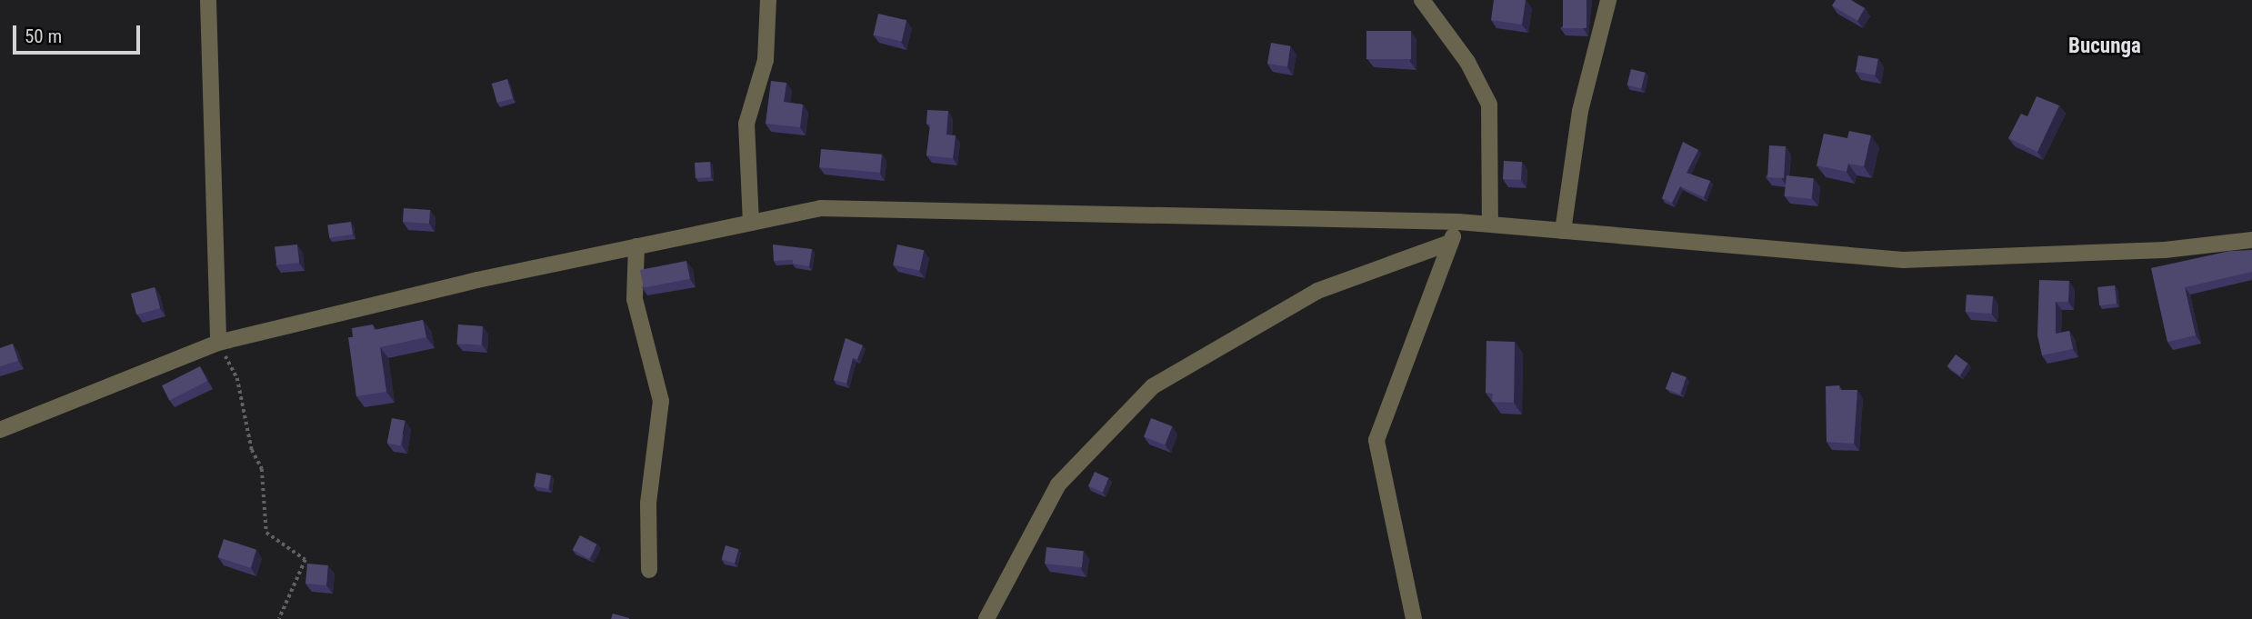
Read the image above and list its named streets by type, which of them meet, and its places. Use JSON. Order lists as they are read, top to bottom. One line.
{"districts":["Bucunga"],"scale_bar":"50 m"}
